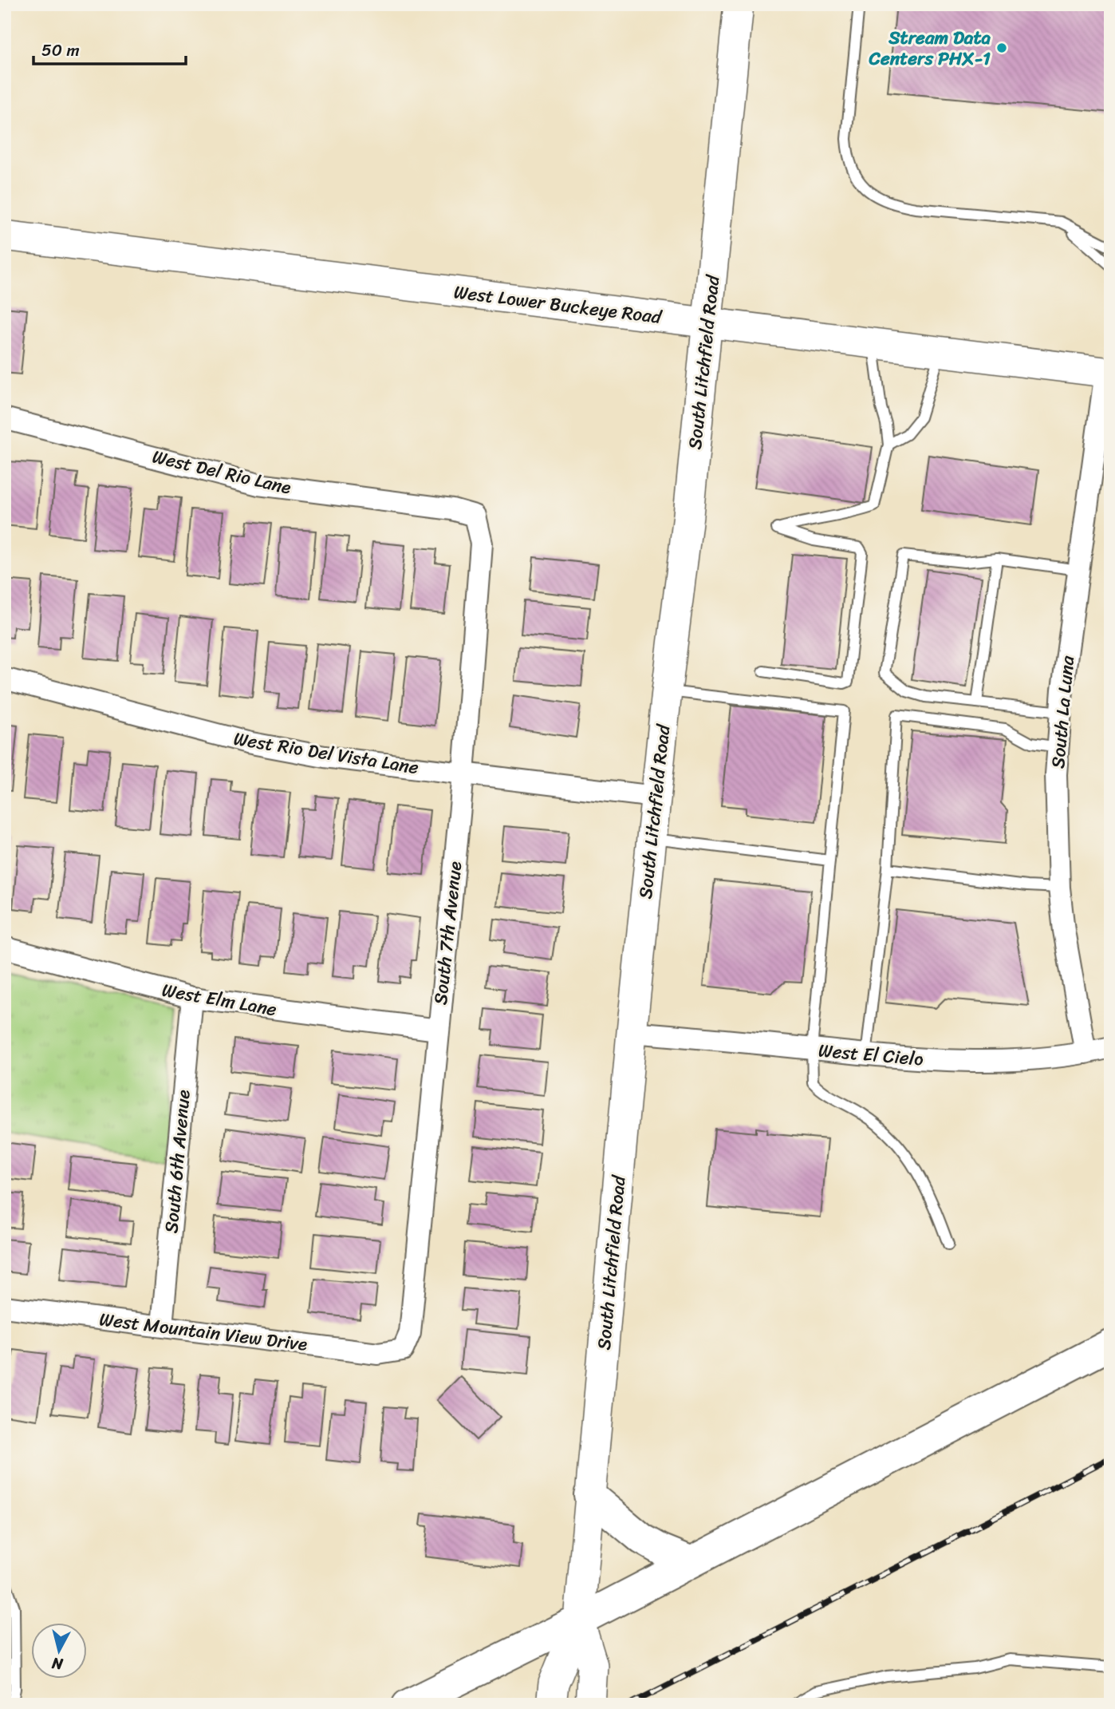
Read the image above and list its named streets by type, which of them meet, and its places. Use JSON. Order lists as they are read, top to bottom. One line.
{"streets":{"main road":["West Lower Buckeye Road","South Litchfield Road"],"street":["West Del Rio Lane","South La Luna","West Rio Del Vista Lane","South 7th Avenue","West Elm Lane","West El Cielo","South 6th Avenue","West Mountain View Drive"]},"crossings":[["West Lower Buckeye Road","South Litchfield Road"],["West Lower Buckeye Road","South La Luna"],["South Litchfield Road","West Rio Del Vista Lane"],["South Litchfield Road","West El Cielo"],["West Del Rio Lane","South 7th Avenue"],["South La Luna","West El Cielo"],["West Rio Del Vista Lane","South 7th Avenue"],["South 7th Avenue","West Elm Lane"],["South 7th Avenue","West Mountain View Drive"],["West Elm Lane","South 6th Avenue"],["South 6th Avenue","West Mountain View Drive"]],"places":["Stream Data Centers PHX-1"],"scale_bar":"50 m","north":"bottom"}
